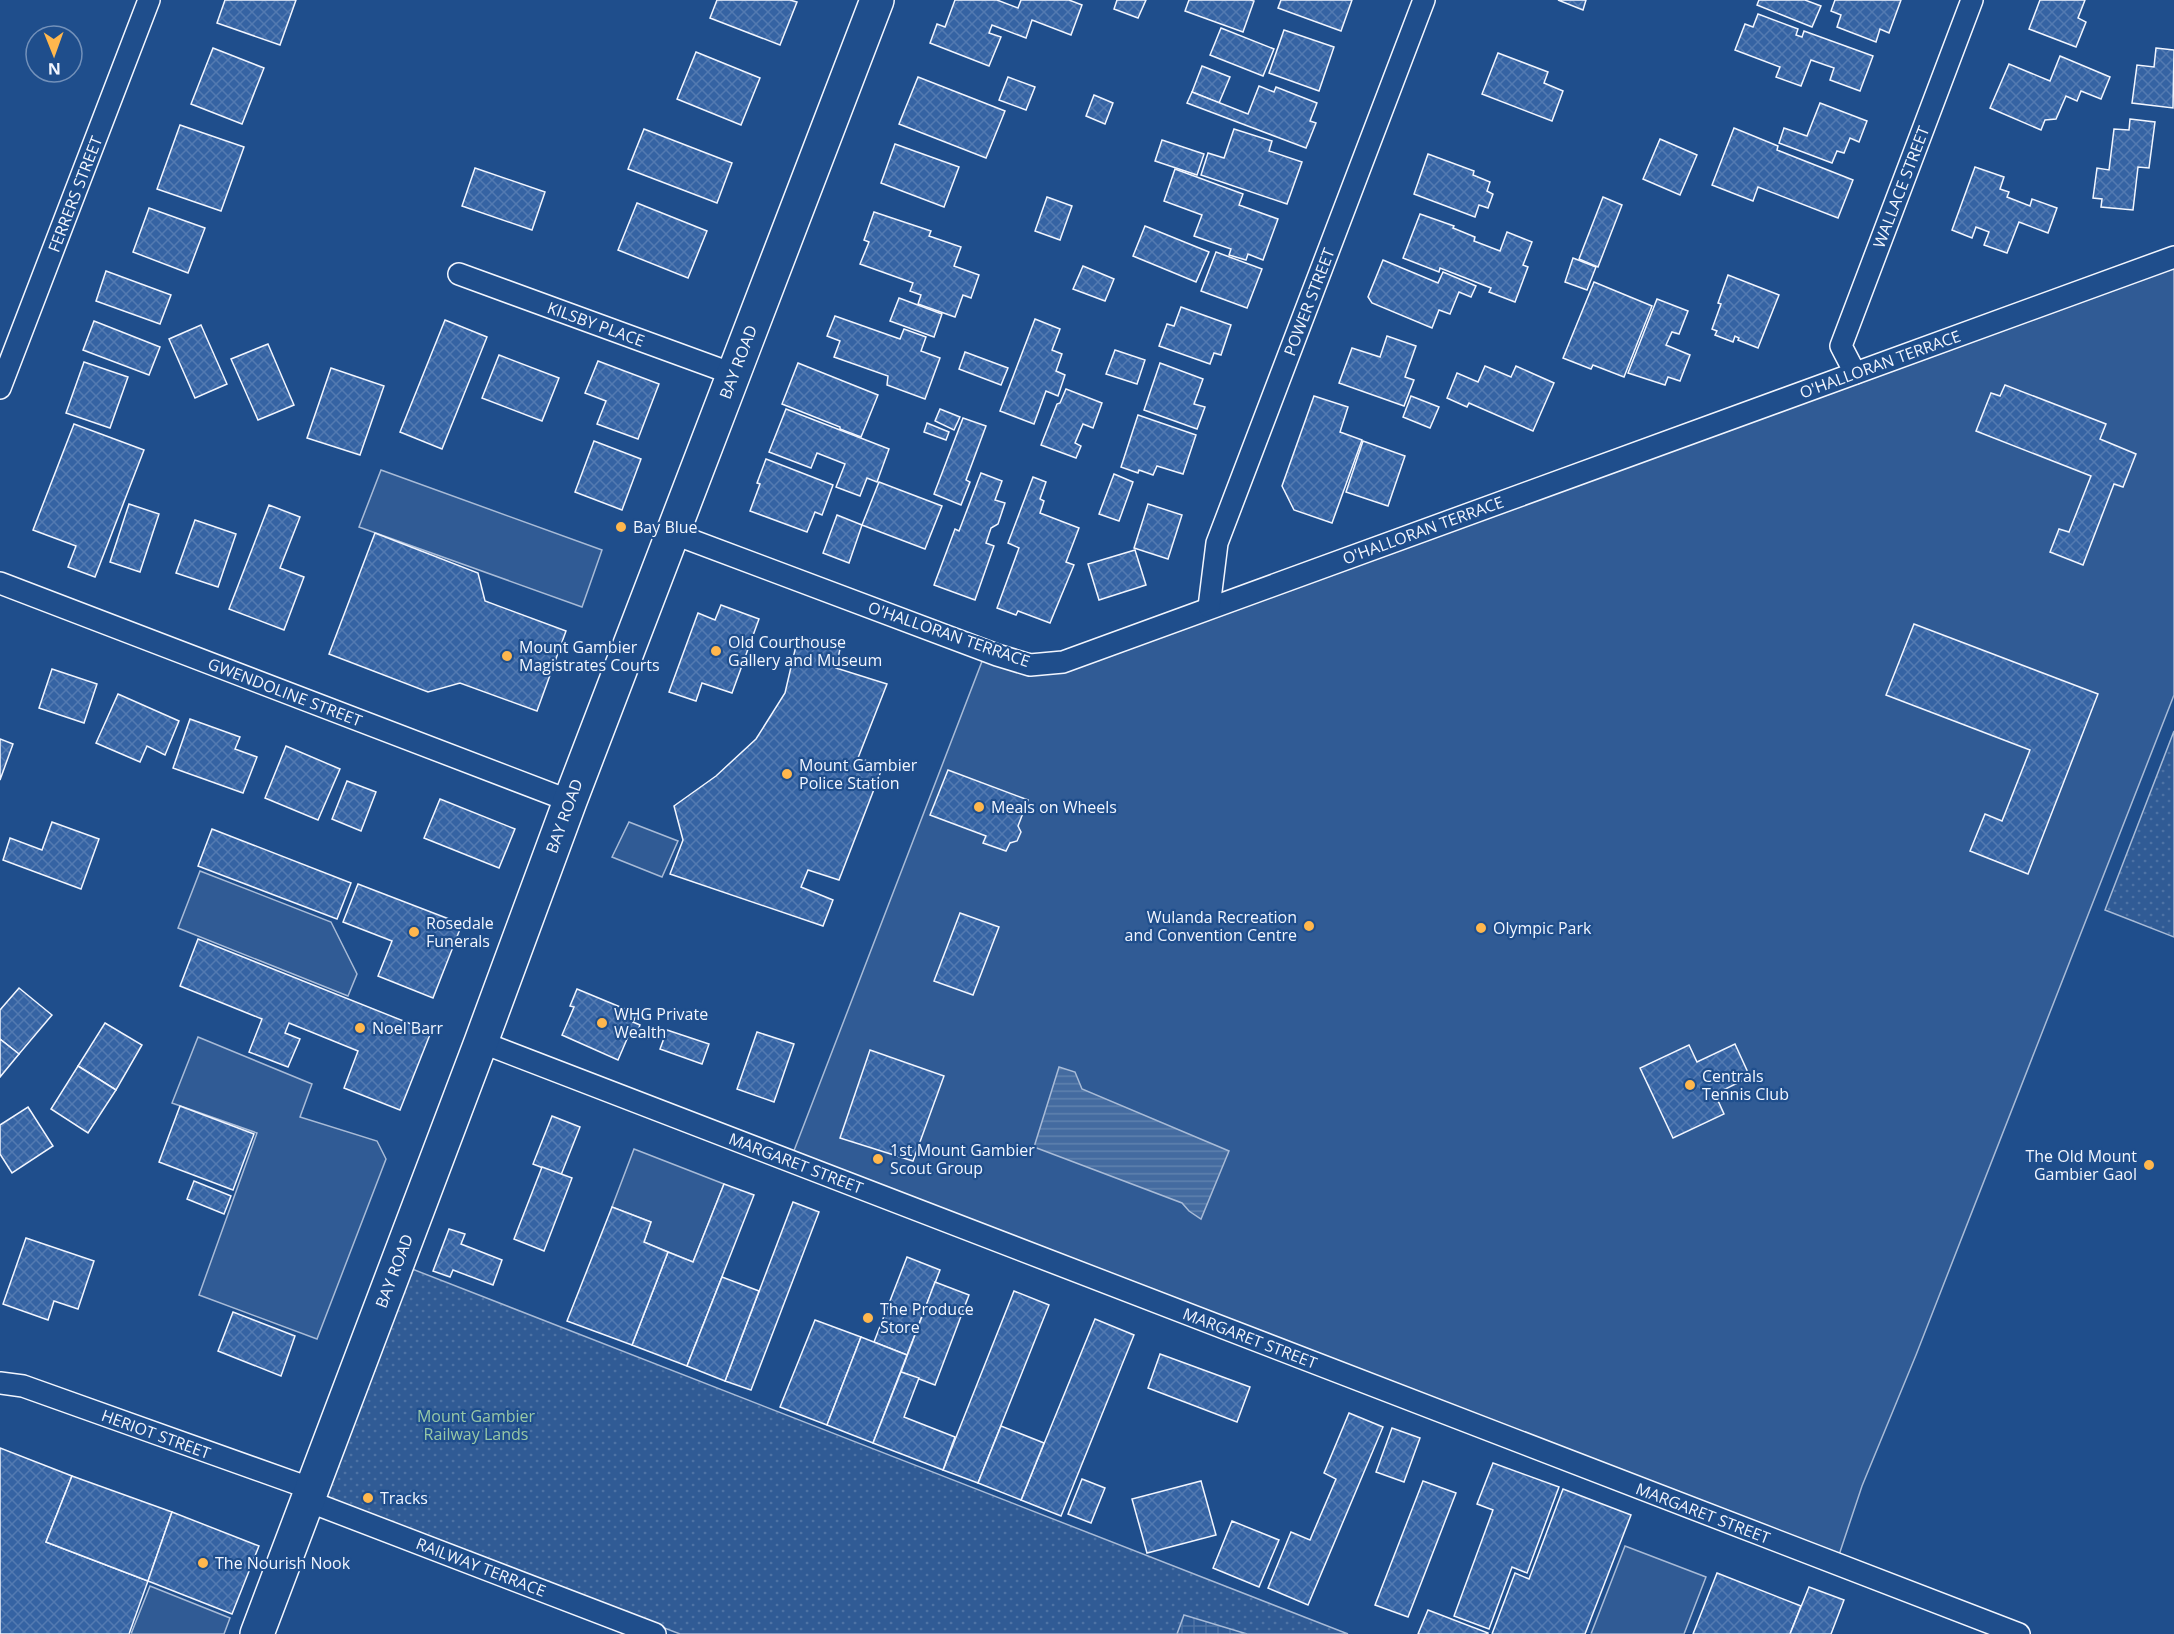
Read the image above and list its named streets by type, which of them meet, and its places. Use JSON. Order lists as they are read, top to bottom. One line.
{"streets":{"main road":["BAY ROAD"],"street":["WALLACE STREET","FERRERS STREET","POWER STREET","KILSBY PLACE","O'HALLORAN TERRACE","GWENDOLINE STREET","MARGARET STREET","HERIOT STREET","RAILWAY TERRACE"]},"crossings":[["WALLACE STREET","O'HALLORAN TERRACE"],["POWER STREET","O'HALLORAN TERRACE"],["KILSBY PLACE","BAY ROAD"],["BAY ROAD","O'HALLORAN TERRACE"],["BAY ROAD","GWENDOLINE STREET"],["BAY ROAD","MARGARET STREET"],["BAY ROAD","HERIOT STREET"],["BAY ROAD","RAILWAY TERRACE"],["HERIOT STREET","RAILWAY TERRACE"]],"parks":["Mount Gambier Railway Lands"],"places":["Bay Blue","Old Courthouse Gallery and Museum","Mount Gambier Magistrates Courts","Mount Gambier Police Station","Meals on Wheels","Wulanda Recreation and Convention Centre","Olympic Park","Rosedale Funerals","WHG Private Wealth","Noel Barr","Centrals Tennis Club","1st Mount Gambier Scout Group","The Old Mount Gambier Gaol","The Produce Store","Tracks","The Nourish Nook"],"north":"bottom"}
